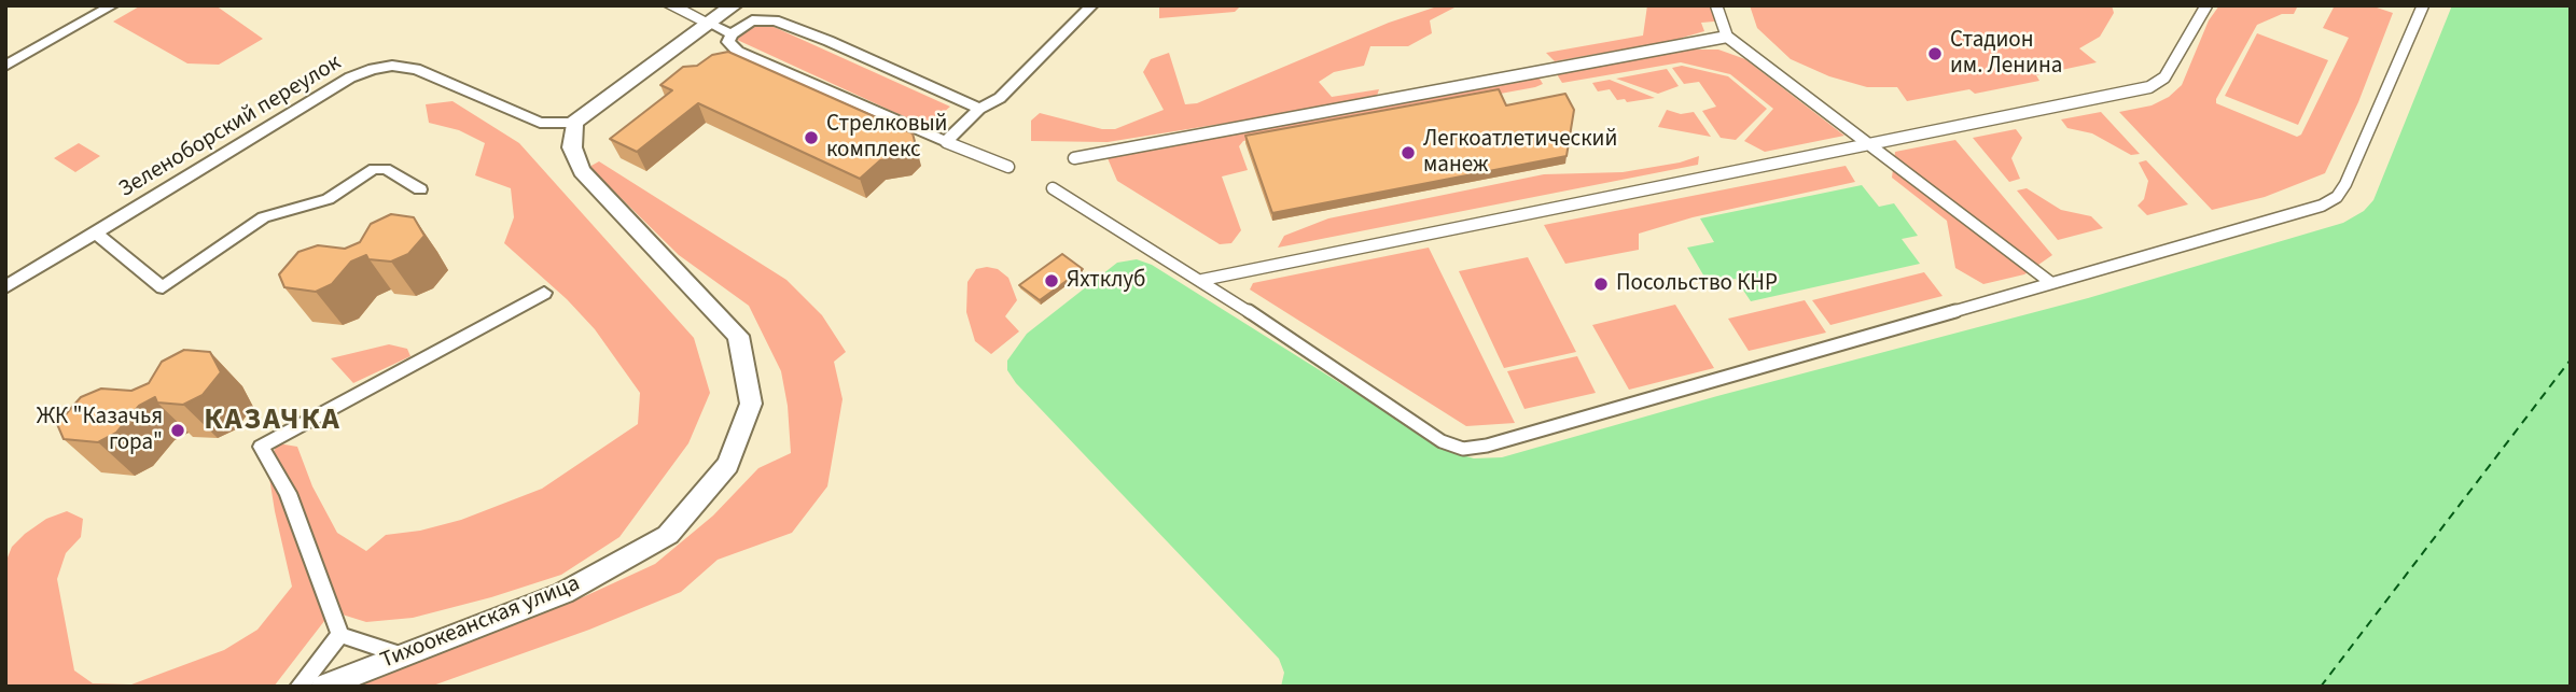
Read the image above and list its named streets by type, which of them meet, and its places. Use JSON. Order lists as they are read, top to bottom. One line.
{"streets":{"main road":["Тихоокеанская улица"],"street":["Зеленоборский переулок"]},"crossings":[["Зеленоборский переулок","Тихоокеанская улица"]],"districts":["КАЗАЧКА"],"places":["Стадион им. Ленина","Стрелковый комплекс","Легкоатлетический манеж","Яхтклуб","Посольство КНР","ЖК \"Казачья гора\""]}
